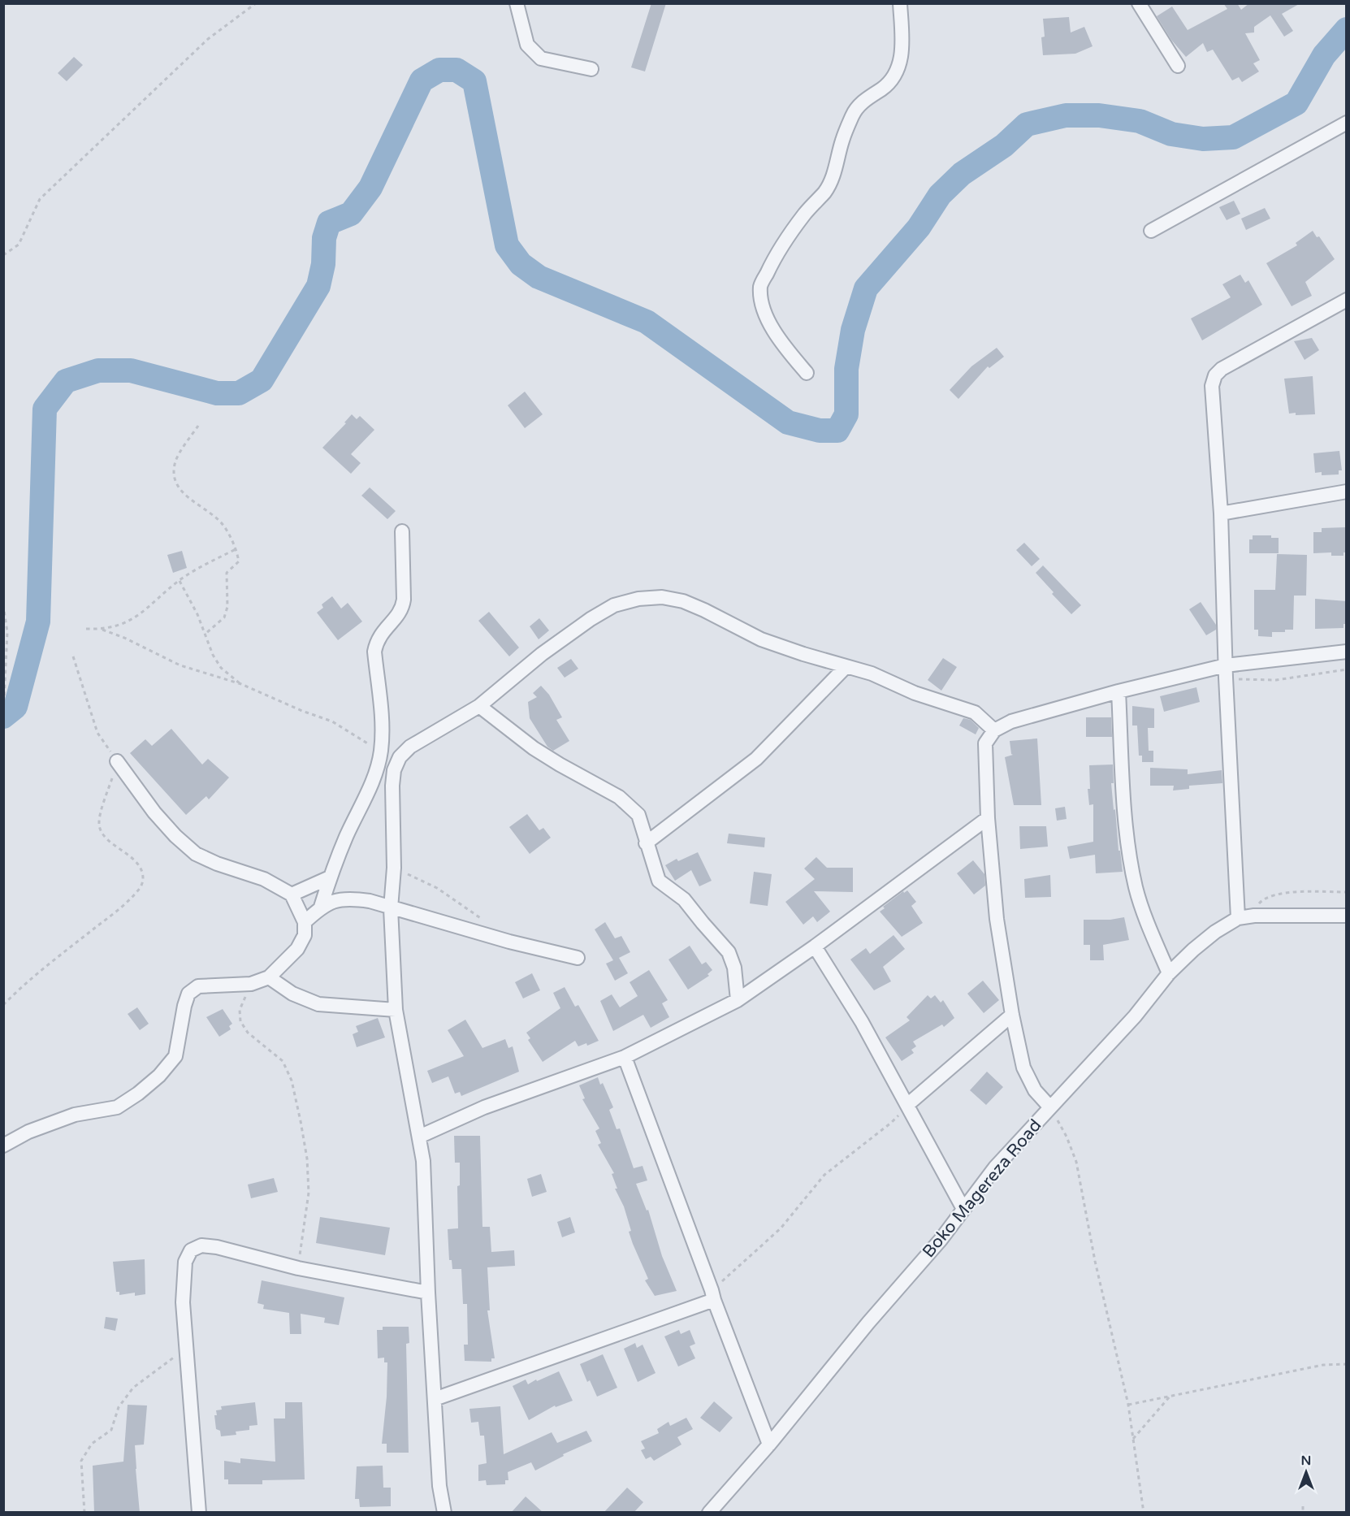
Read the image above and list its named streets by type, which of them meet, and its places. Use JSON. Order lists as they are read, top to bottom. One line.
{"streets":{"street":["Boko Magereza Road"]},"north":"top"}
